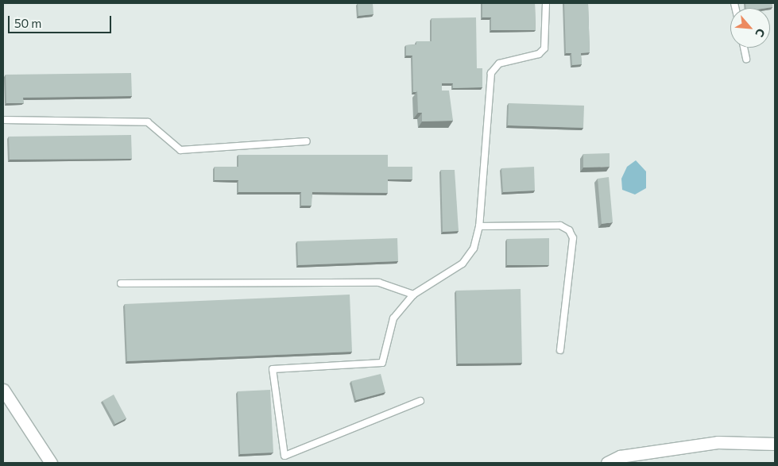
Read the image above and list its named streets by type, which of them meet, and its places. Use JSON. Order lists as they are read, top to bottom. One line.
{"scale_bar":"50 m","north":"bottom right"}
